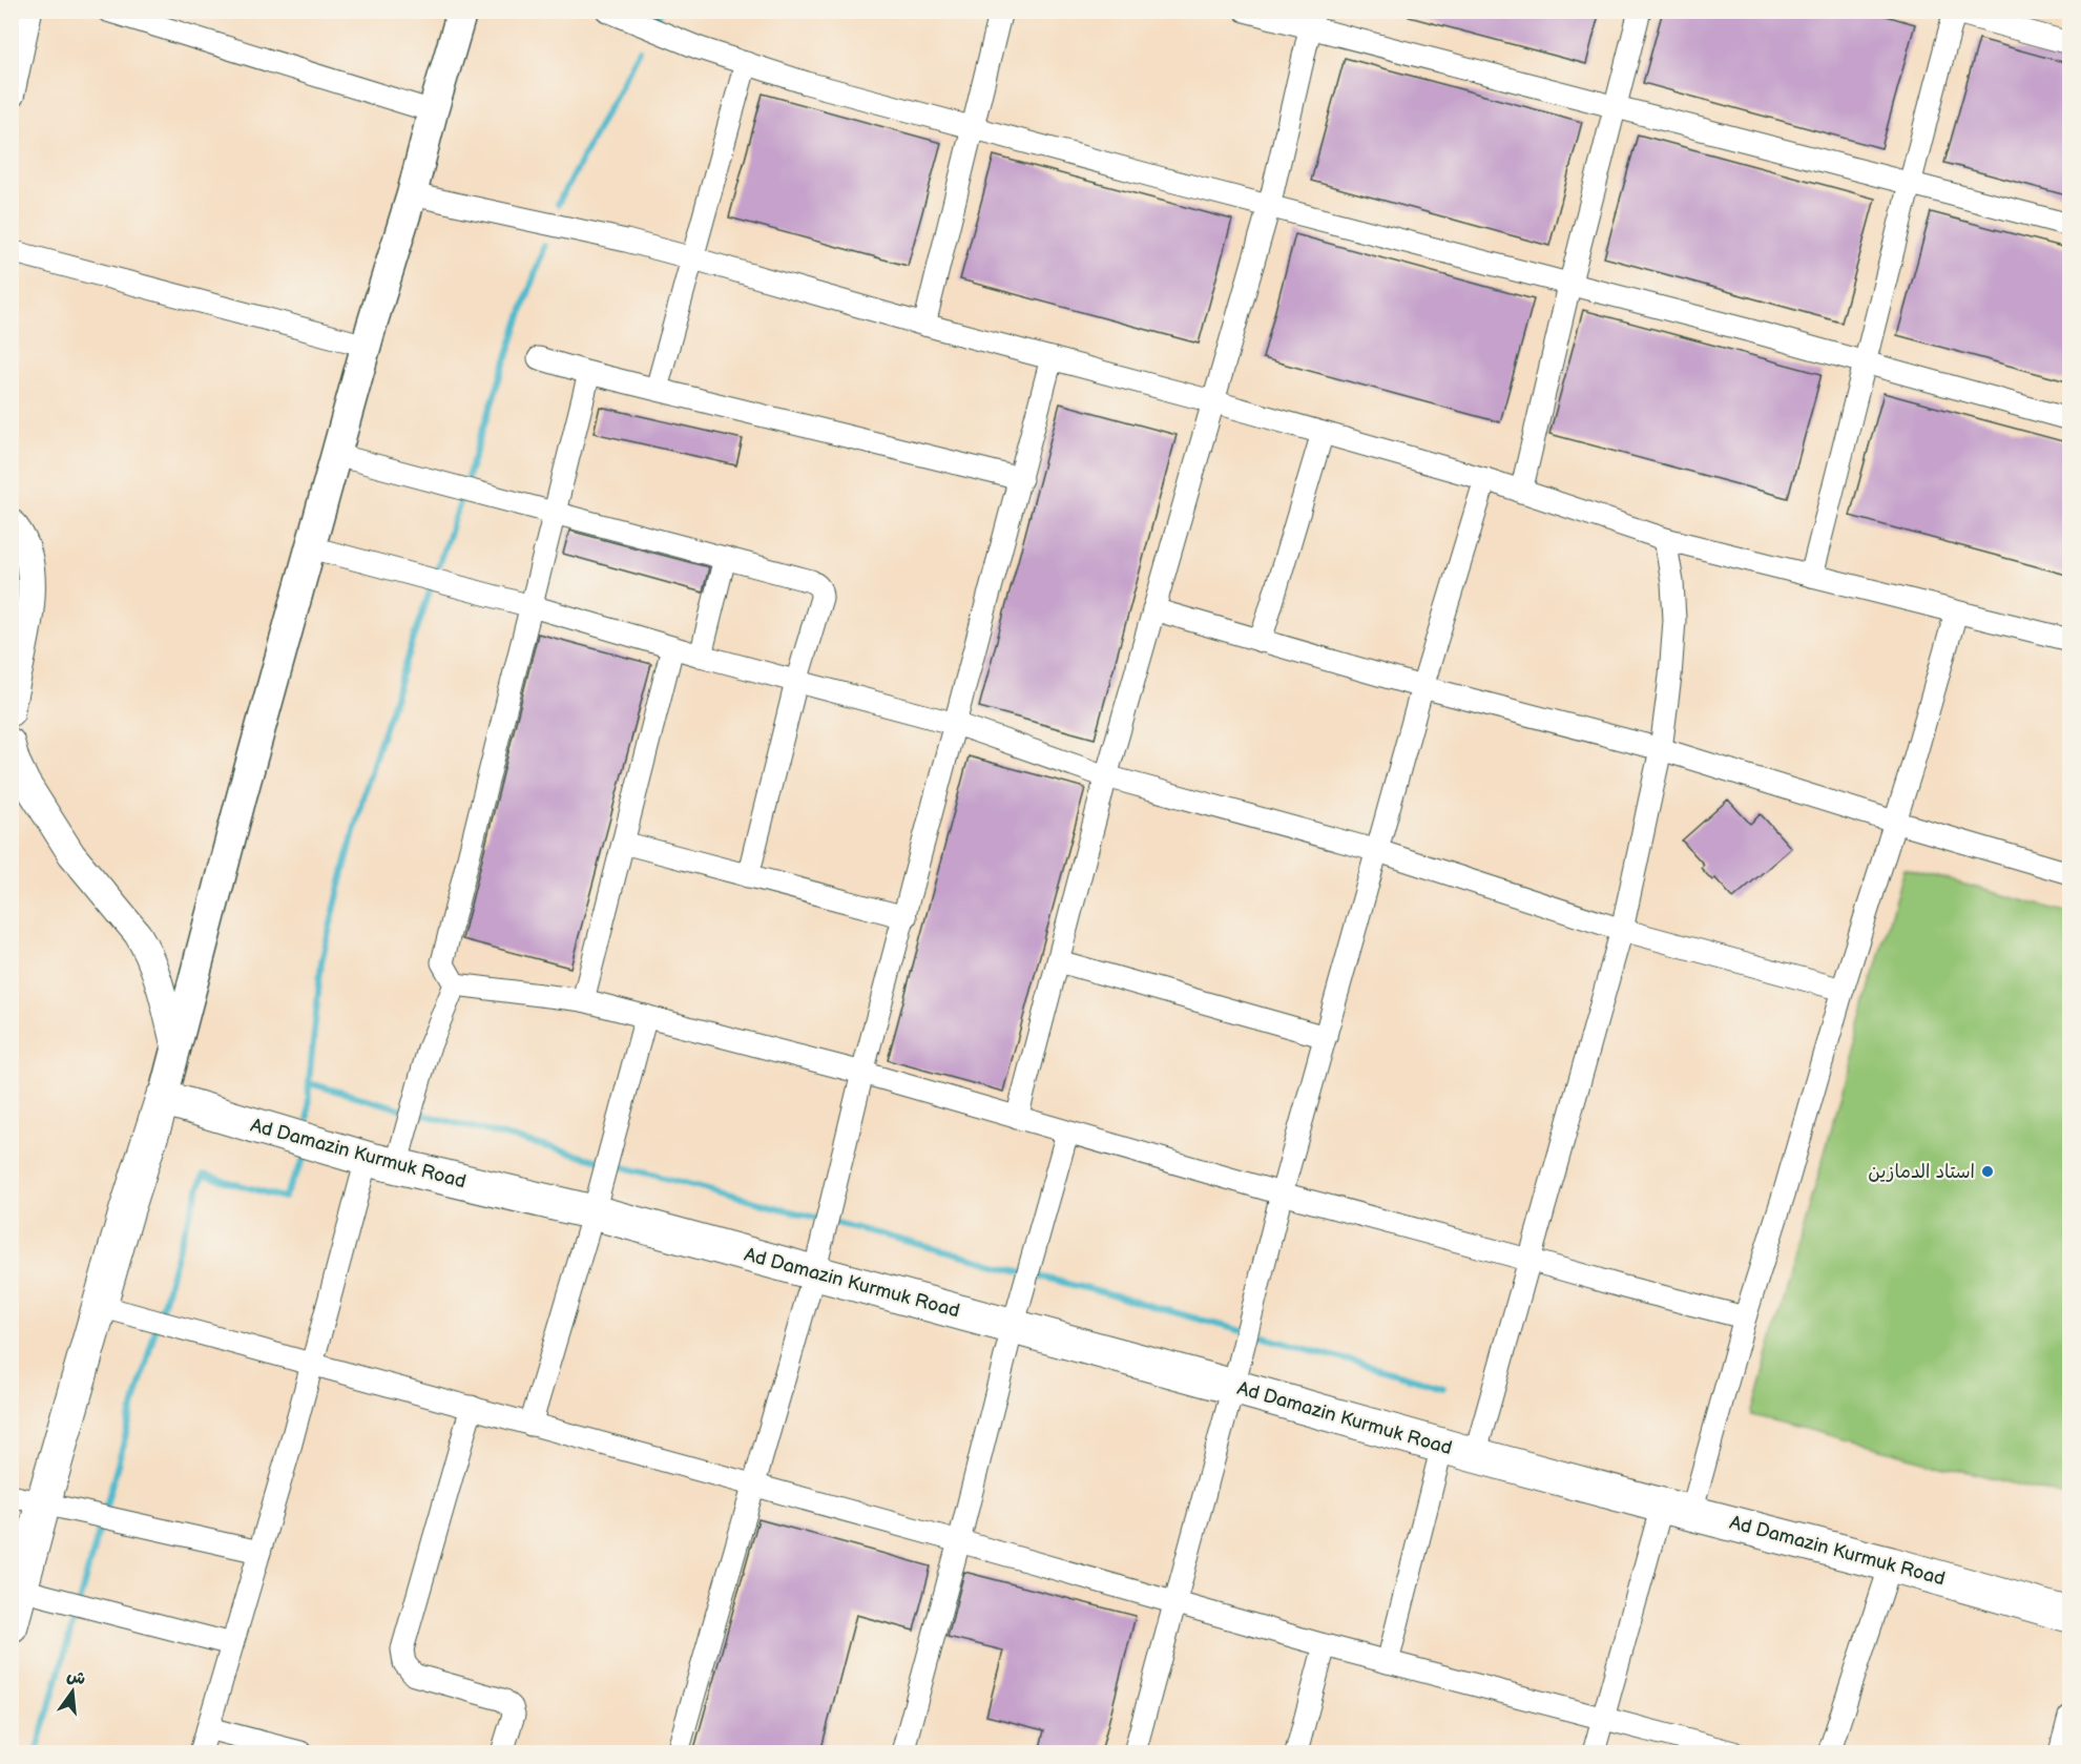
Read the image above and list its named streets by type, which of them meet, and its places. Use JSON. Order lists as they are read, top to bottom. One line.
{"streets":{"highway":["Ad Damazin Kurmuk Road"]},"places":["استاد الدمازين"],"north":"top"}
